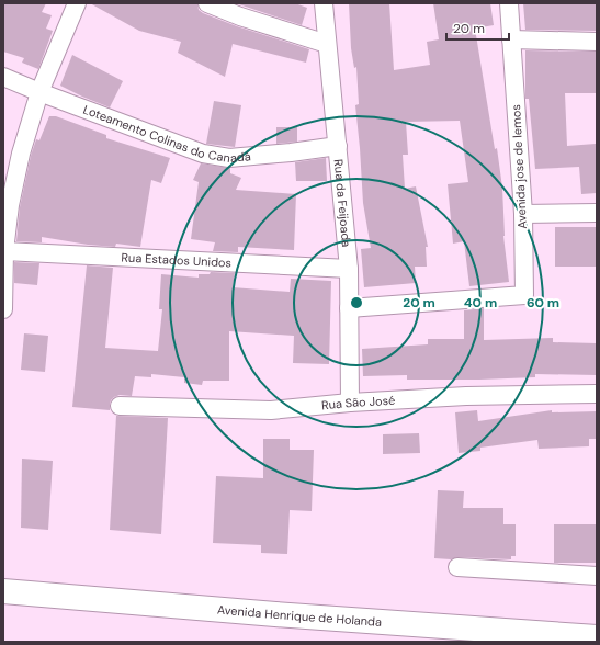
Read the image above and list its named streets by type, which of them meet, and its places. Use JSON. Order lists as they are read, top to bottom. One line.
{"streets":{"main road":["Avenida Henrique de Holanda"],"street":["Loteamento Colinas do Canadá","Avenida jose de lemos","Rua da Feijoada","Rua Estados Unidos","Rua São José"]},"crossings":[["Loteamento Colinas do Canadá","Rua da Feijoada"],["Avenida jose de lemos","Rua da Feijoada"],["Rua da Feijoada","Rua Estados Unidos"],["Rua da Feijoada","Rua São José"]],"scale_bar":"20 m","rings":["20 m","40 m","60 m"]}
